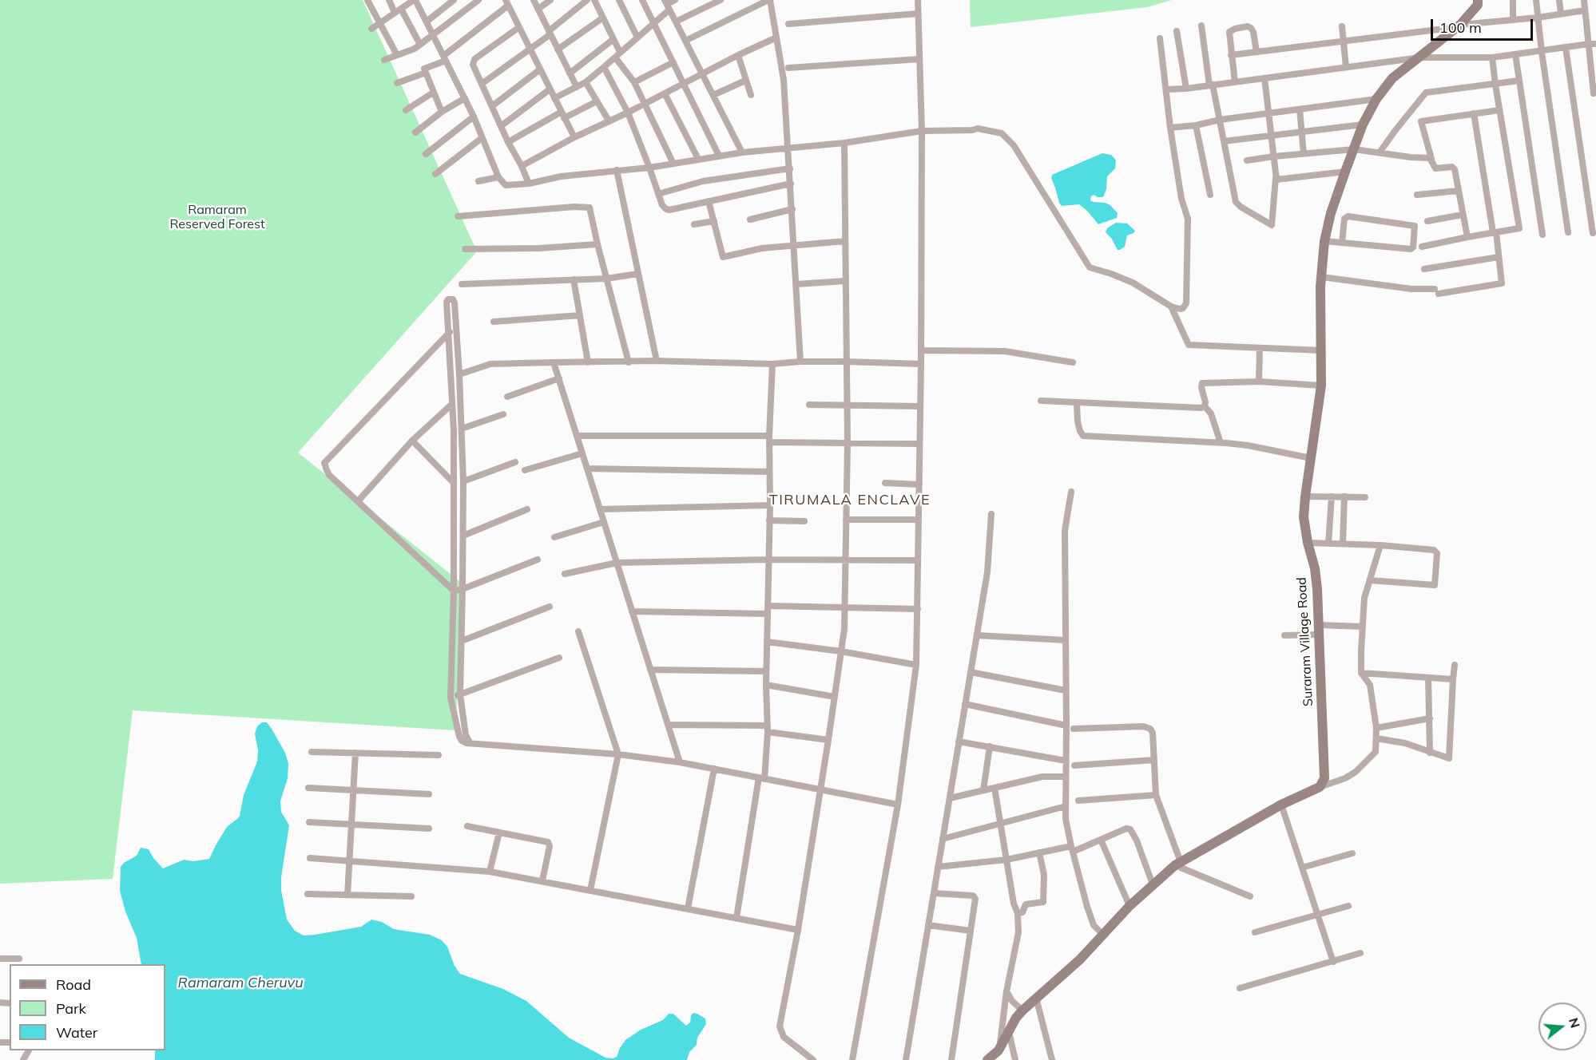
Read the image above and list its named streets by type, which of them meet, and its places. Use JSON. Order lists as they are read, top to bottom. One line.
{"streets":{"main road":["Suraram Village Road"]},"districts":["TIRUMALA ENCLAVE"],"water":["Ramaram Cheruvu"],"parks":["Ramaram Reserved Forest"],"legend":["Road","Park","Water"],"scale_bar":"100 m","north":"right"}
